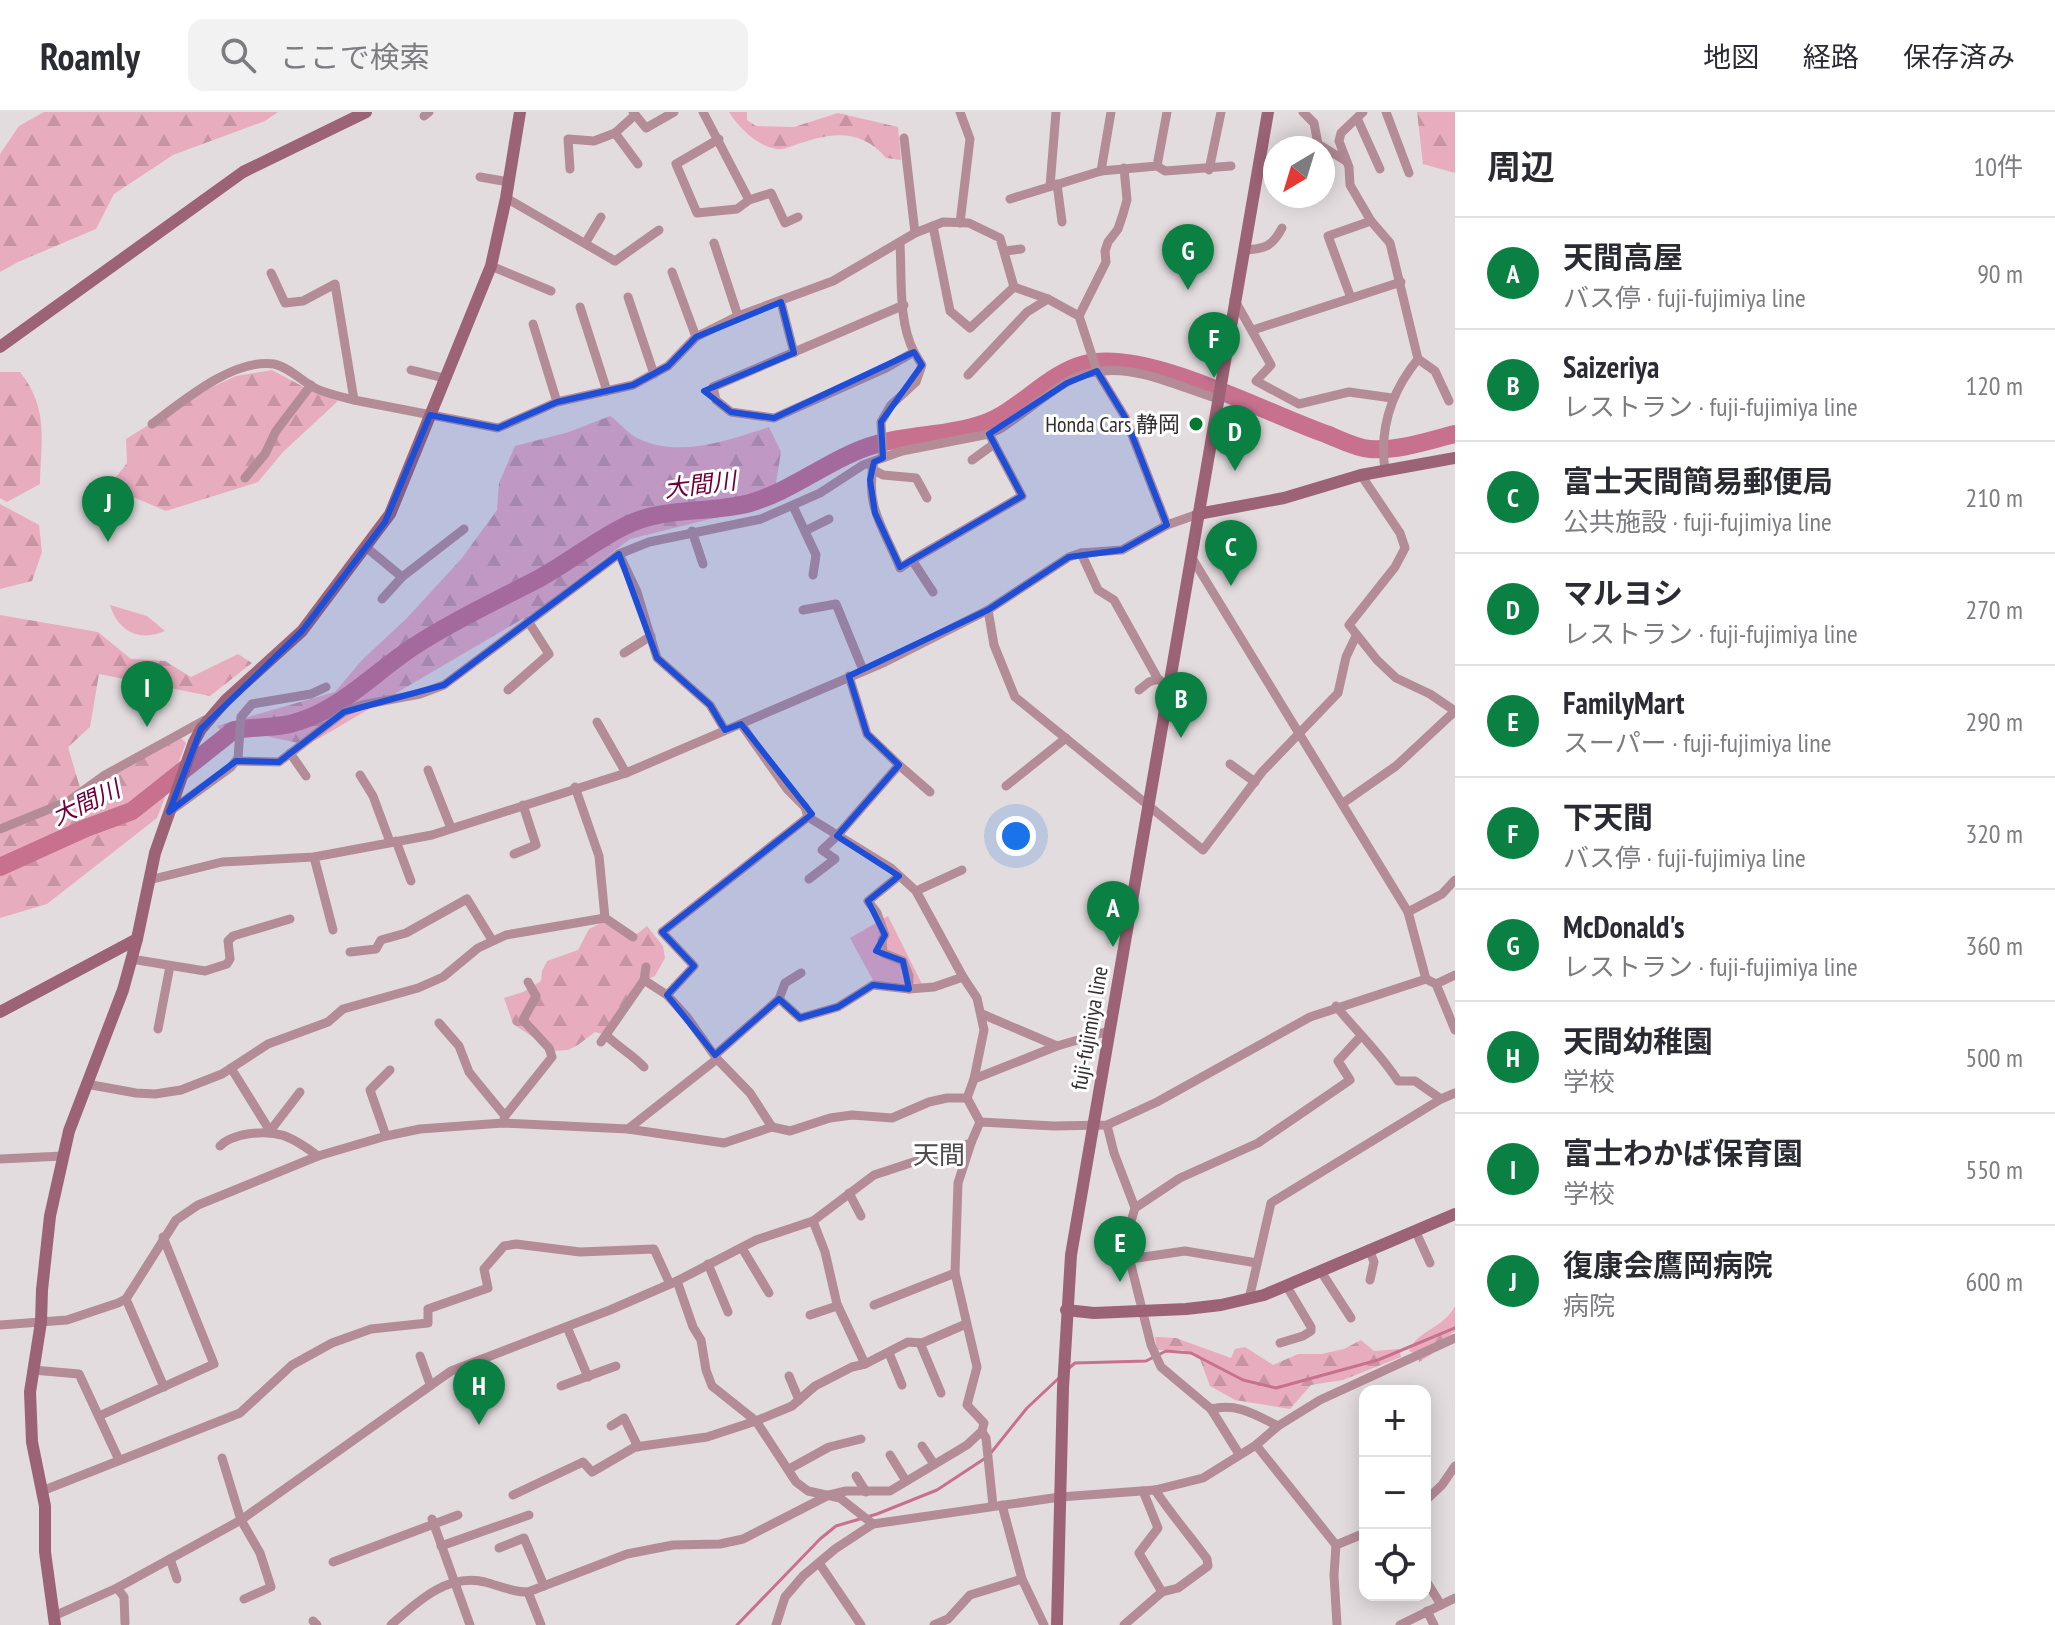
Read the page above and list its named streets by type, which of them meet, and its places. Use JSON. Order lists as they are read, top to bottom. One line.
{"streets":{"street":["fuji-fujimiya line"]},"districts":["天間"],"water":["大間川"],"places":["Honda Cars 静岡"],"north":"bottom left","page":{"header":"Roamly","search":"ここで検索","nav":["地図","経路","保存済み"],"heading":["周辺","10件"],"list":[{"mark":"A","name":"天間高屋","note":"バス停 · fuji-fujimiya line","value":"90 m"},{"mark":"B","name":"Saizeriya","note":"レストラン · fuji-fujimiya line","value":"120 m"},{"mark":"C","name":"富士天間簡易郵便局","note":"公共施設 · fuji-fujimiya line","value":"210 m"},{"mark":"D","name":"マルヨシ","note":"レストラン · fuji-fujimiya line","value":"270 m"},{"mark":"E","name":"FamilyMart","note":"スーパー · fuji-fujimiya line","value":"290 m"},{"mark":"F","name":"下天間","note":"バス停 · fuji-fujimiya line","value":"320 m"},{"mark":"G","name":"McDonald's","note":"レストラン · fuji-fujimiya line","value":"360 m"},{"mark":"H","name":"天間幼稚園","note":"学校","value":"500 m"},{"mark":"I","name":"富士わかば保育園","note":"学校","value":"550 m"},{"mark":"J","name":"復康会鷹岡病院","note":"病院","value":"600 m"}],"pins":["G","F","D","J","C","I","B","A","E","H"],"map_buttons":["+","−"]}}
